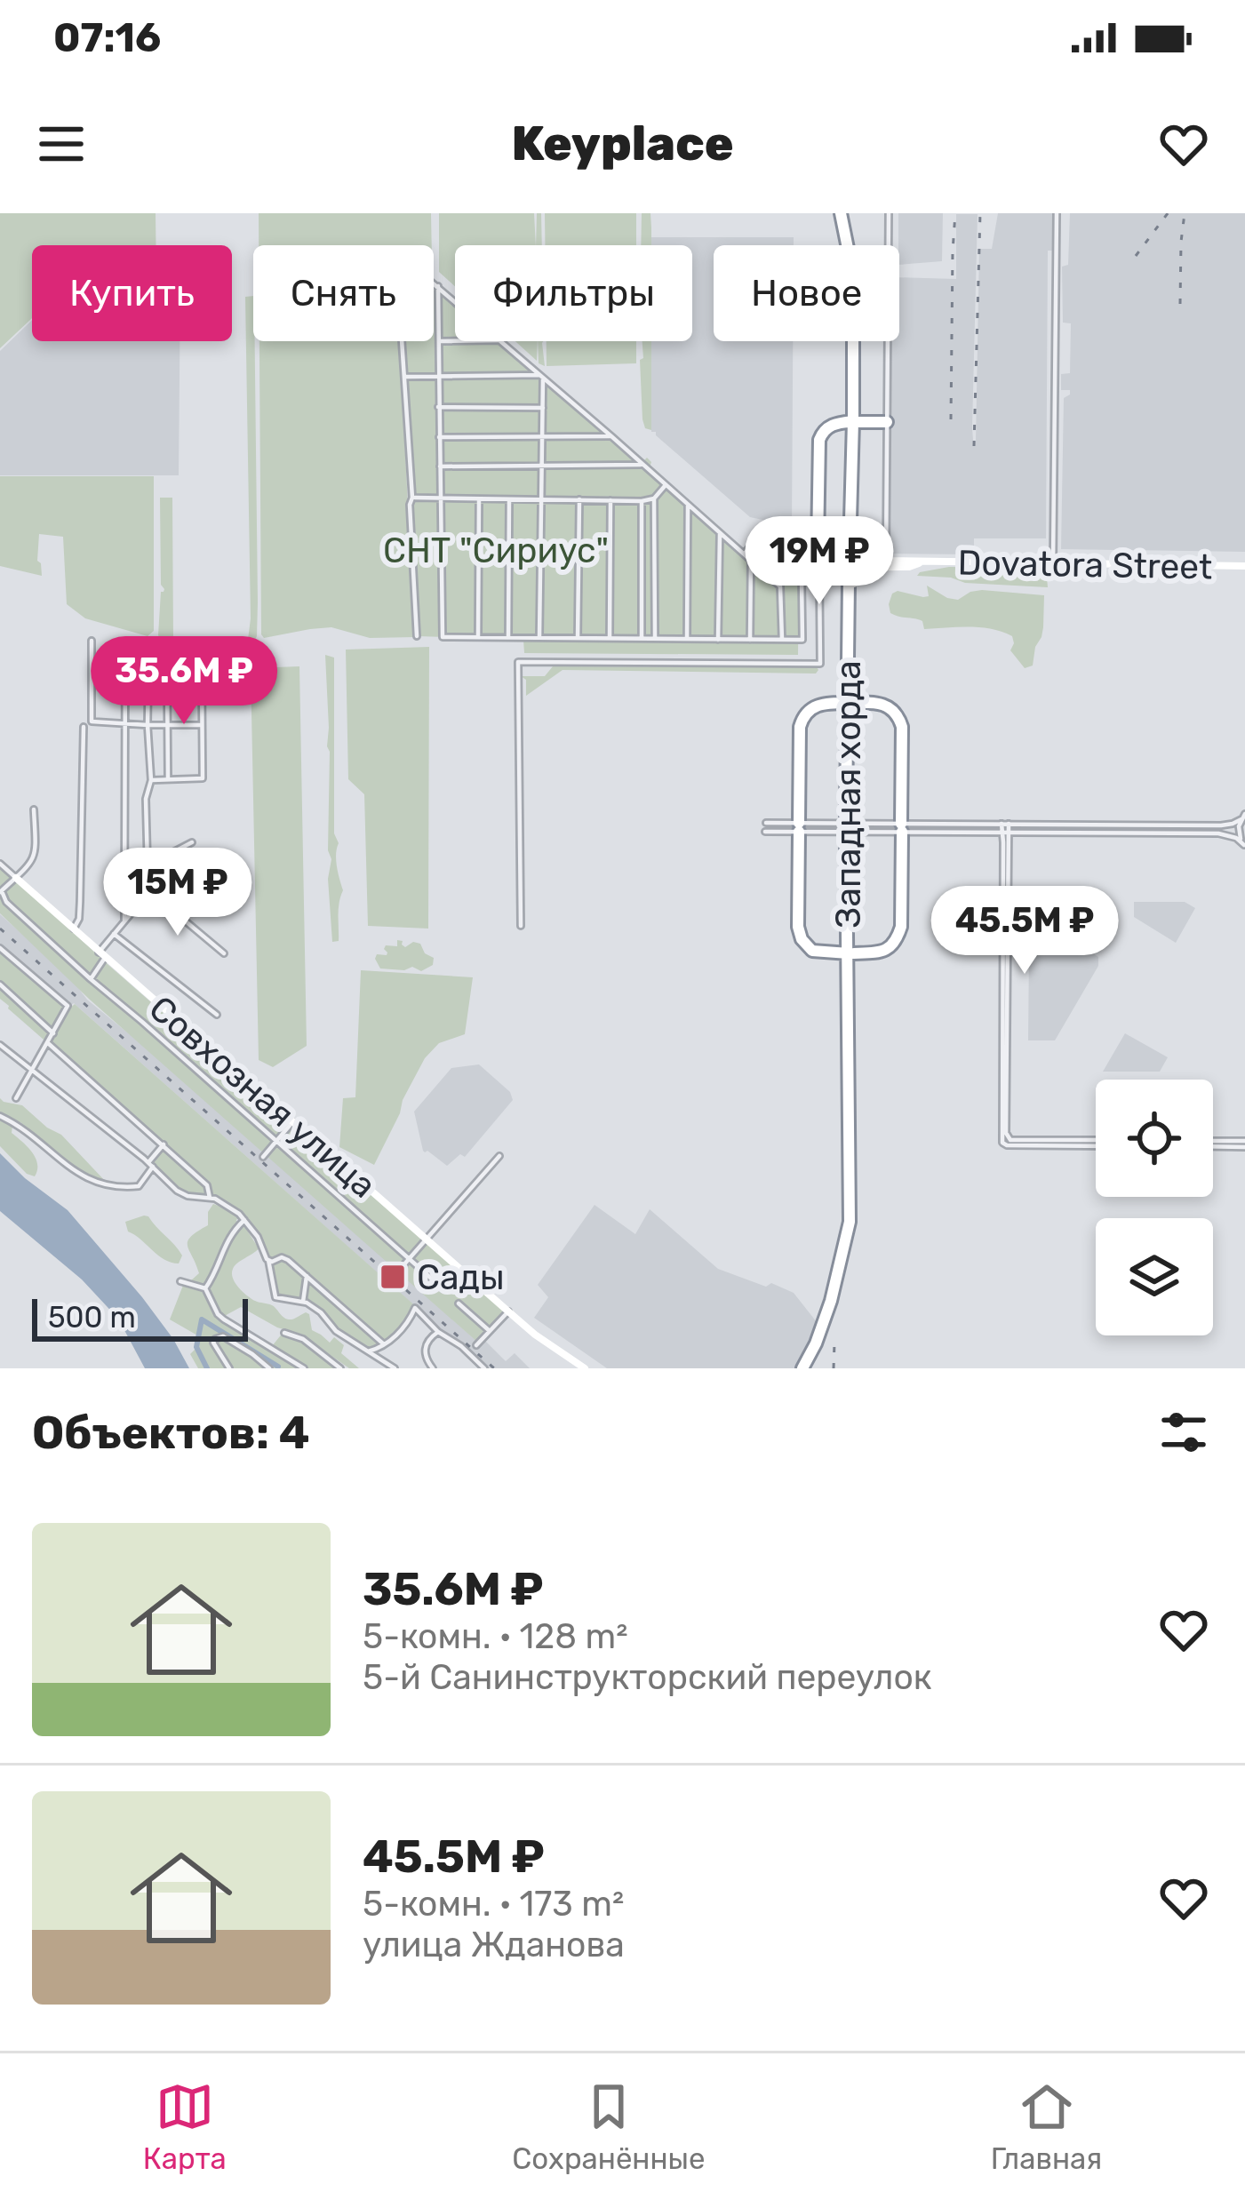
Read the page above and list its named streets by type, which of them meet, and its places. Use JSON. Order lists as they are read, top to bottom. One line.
{"streets":{"highway":["Западная хорда"],"street":["Dovatora Street","Совхозная улица"]},"parks":["СНТ \"Сириус\""],"places":{"transit":["Сады"]},"scale_bar":"500 m","page":{"status":"07:16","header":"Keyplace","chip":["Купить","Снять","Фильтры","Новое"],"price":["19M ₽","35.6M ₽","15M ₽","45.5M ₽"],"scale":"500 m","heading":"Объектов: 4","list":[{"name":"35.6M ₽","note":"5-комн. · 128 m² · 5-й Санинструкторский переулок"},{"name":"45.5M ₽","note":"5-комн. · 173 m² · улица Жданова"}],"tabs":["Карта","Сохранённые","Главная"]}}
